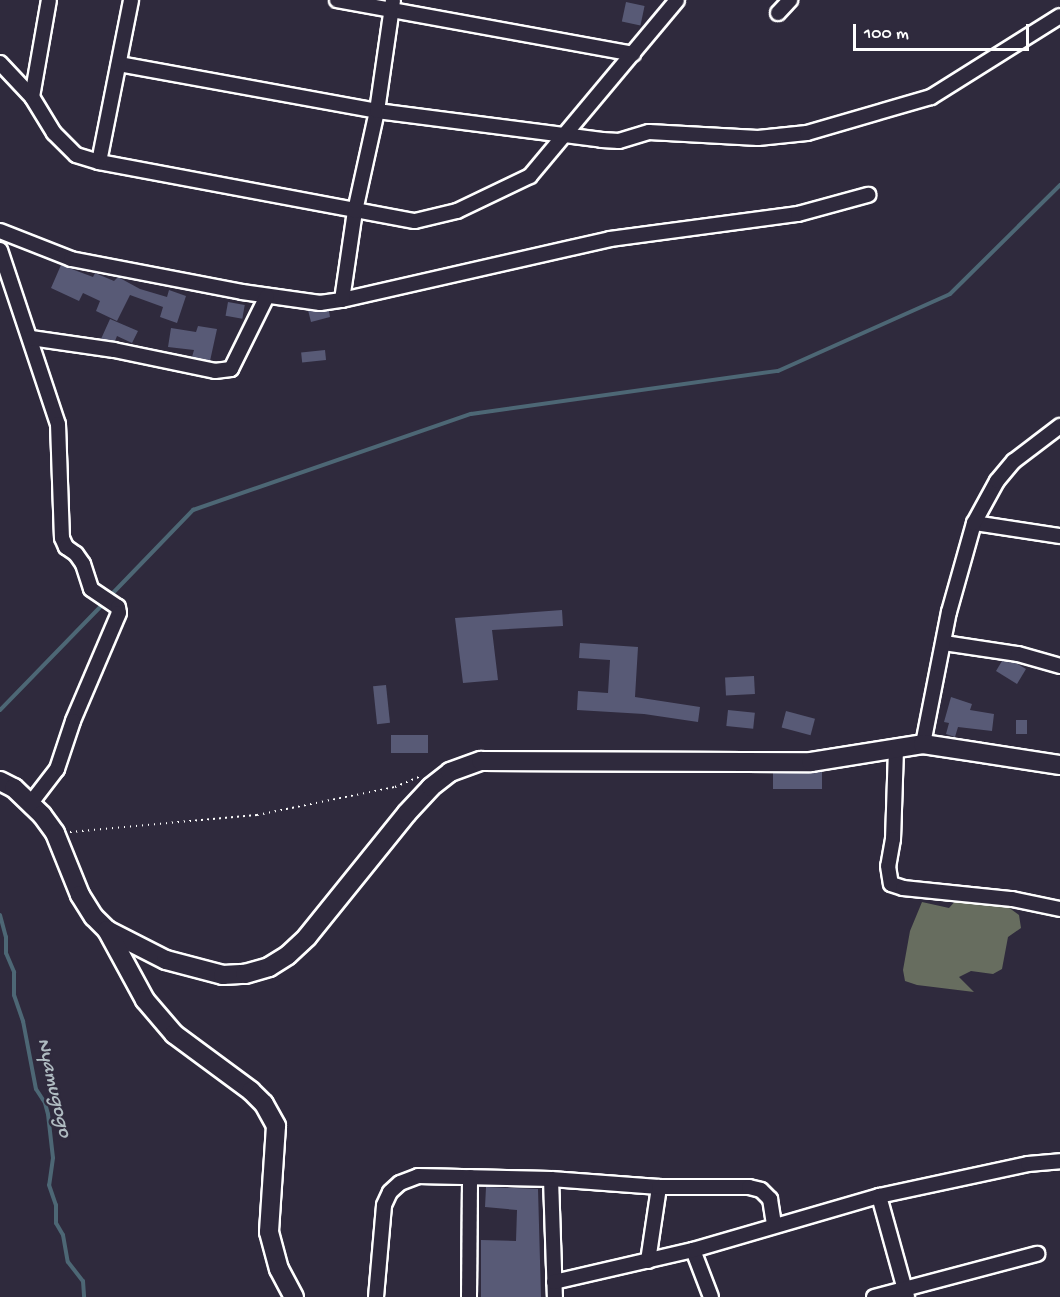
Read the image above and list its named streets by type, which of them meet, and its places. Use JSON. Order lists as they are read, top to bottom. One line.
{"water":["Nyamugogo"],"scale_bar":"100 m"}
